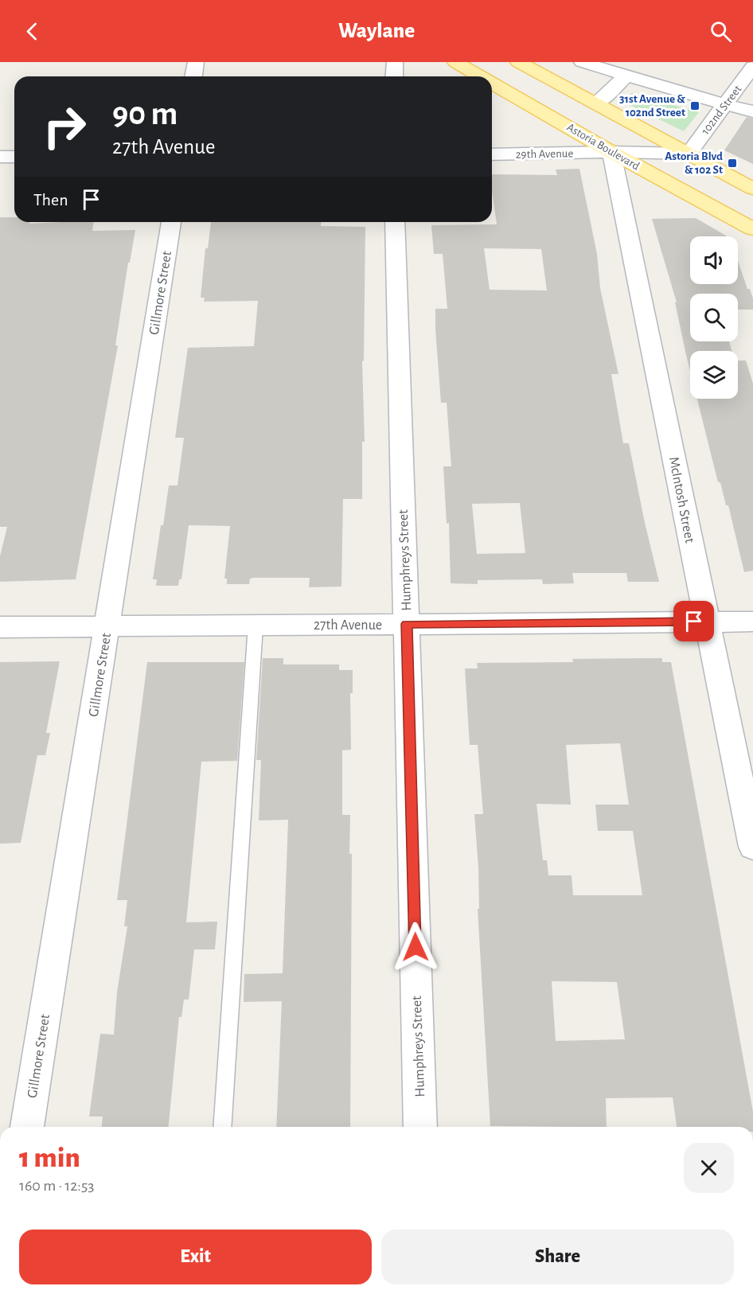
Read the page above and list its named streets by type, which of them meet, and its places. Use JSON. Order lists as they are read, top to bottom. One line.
{"streets":{"main road":["Astoria Boulevard"],"street":["102nd Street","29th Avenue","Gillmore Street","McIntosh Street","Humphreys Street","27th Avenue"]},"crossings":[["102nd Street","29th Avenue"],["Astoria Boulevard","29th Avenue"],["Astoria Boulevard","McIntosh Street"],["29th Avenue","McIntosh Street"],["Gillmore Street","27th Avenue"],["McIntosh Street","27th Avenue"],["Humphreys Street","27th Avenue"]],"places":{"transit":["31st Avenue & 102nd Street","Astoria Blvd & 102 St"]},"page":{"header":"Waylane","turn":["90 m","27th Avenue"],"then":"Then","heading":["1 min","160 m · 12:53"],"buttons":["Exit","Share"]}}
